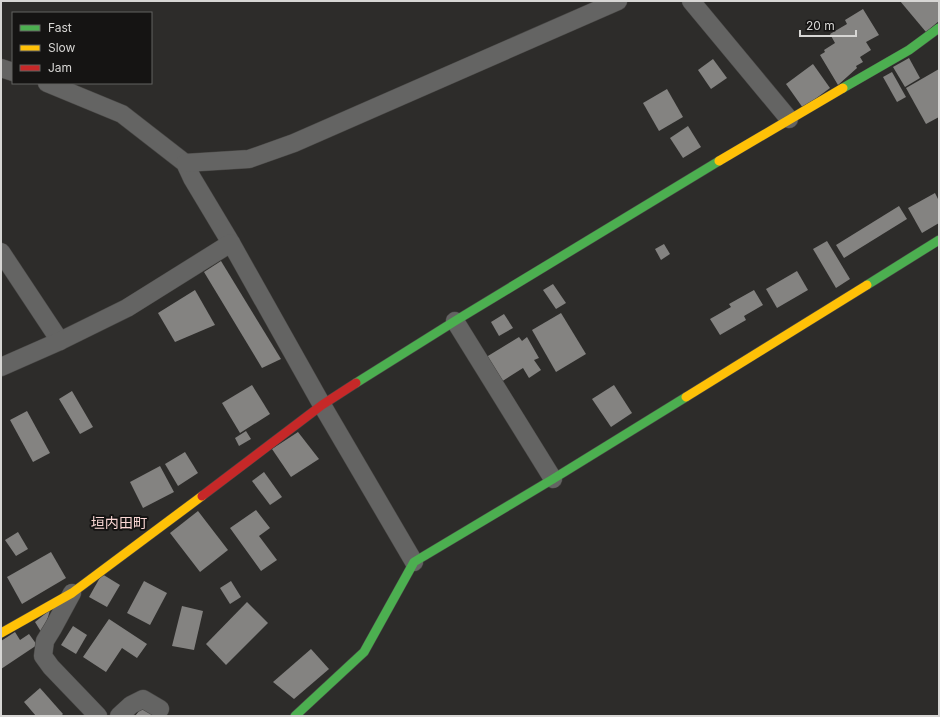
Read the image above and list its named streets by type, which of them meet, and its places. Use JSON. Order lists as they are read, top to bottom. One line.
{"districts":["垣内田町"],"legend":["Fast","Slow","Jam"],"scale_bar":"20 m"}
